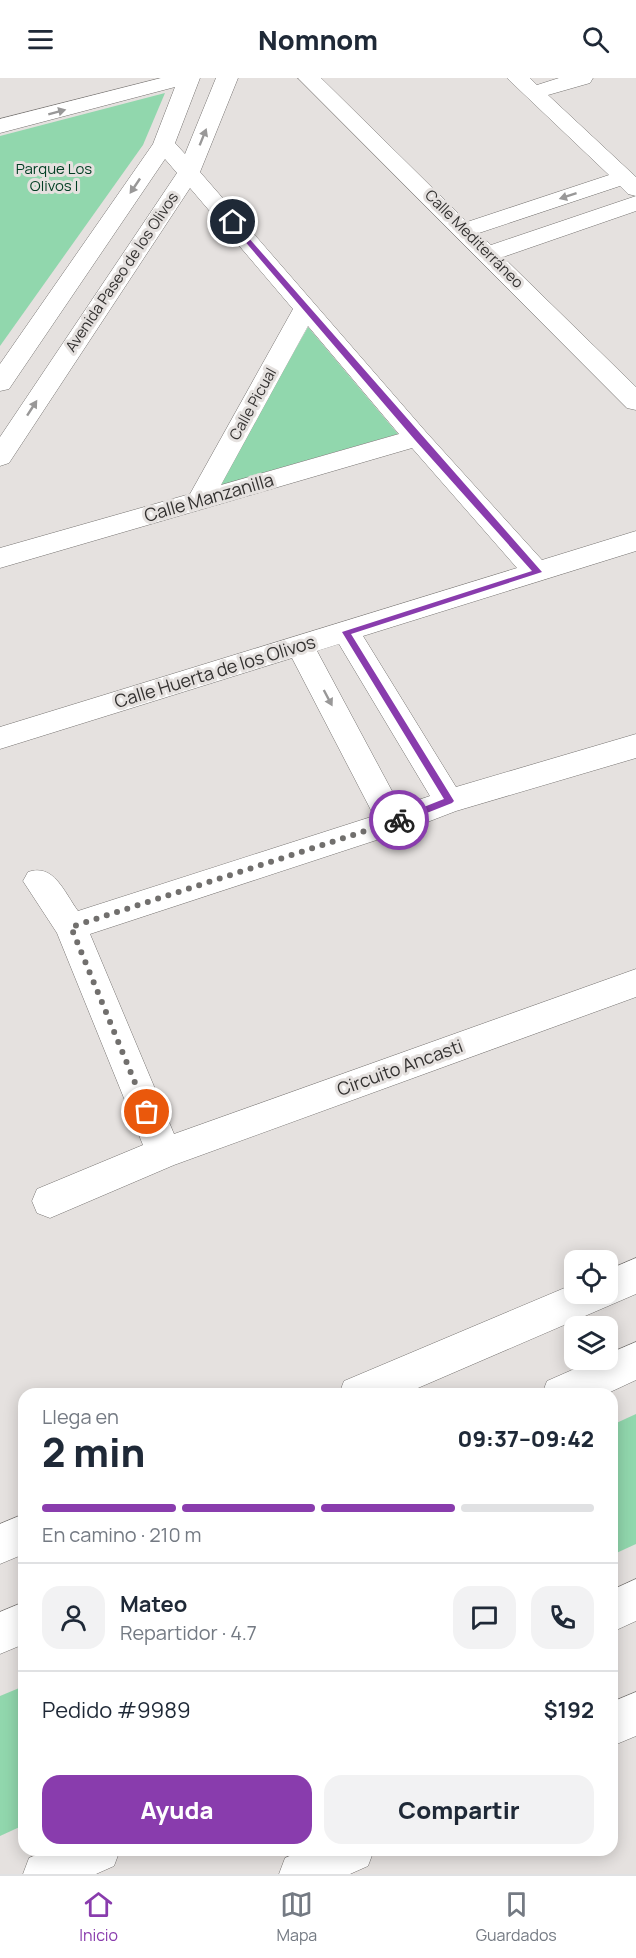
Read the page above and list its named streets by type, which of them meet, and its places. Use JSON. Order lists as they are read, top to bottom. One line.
{"streets":{"street":["Calle Mediterráneo","Avenida Paseo de los Olivos","Calle Picual","Calle Manzanilla","Calle Huerta de los Olivos","Circuito Ancasti"]},"crossings":[["Calle Picual","Calle Manzanilla"]],"parks":["Parque Los Olivos I"],"page":{"header":"Nomnom","heading":["2 min","Llega en","09:37–09:42"],"panel":["Mateo","Repartidor · 4.7","Pedido #9989","$192"],"bar":"En camino · 210 m","buttons":["Ayuda","Compartir"],"tabs":["Inicio","Mapa","Guardados"]}}
